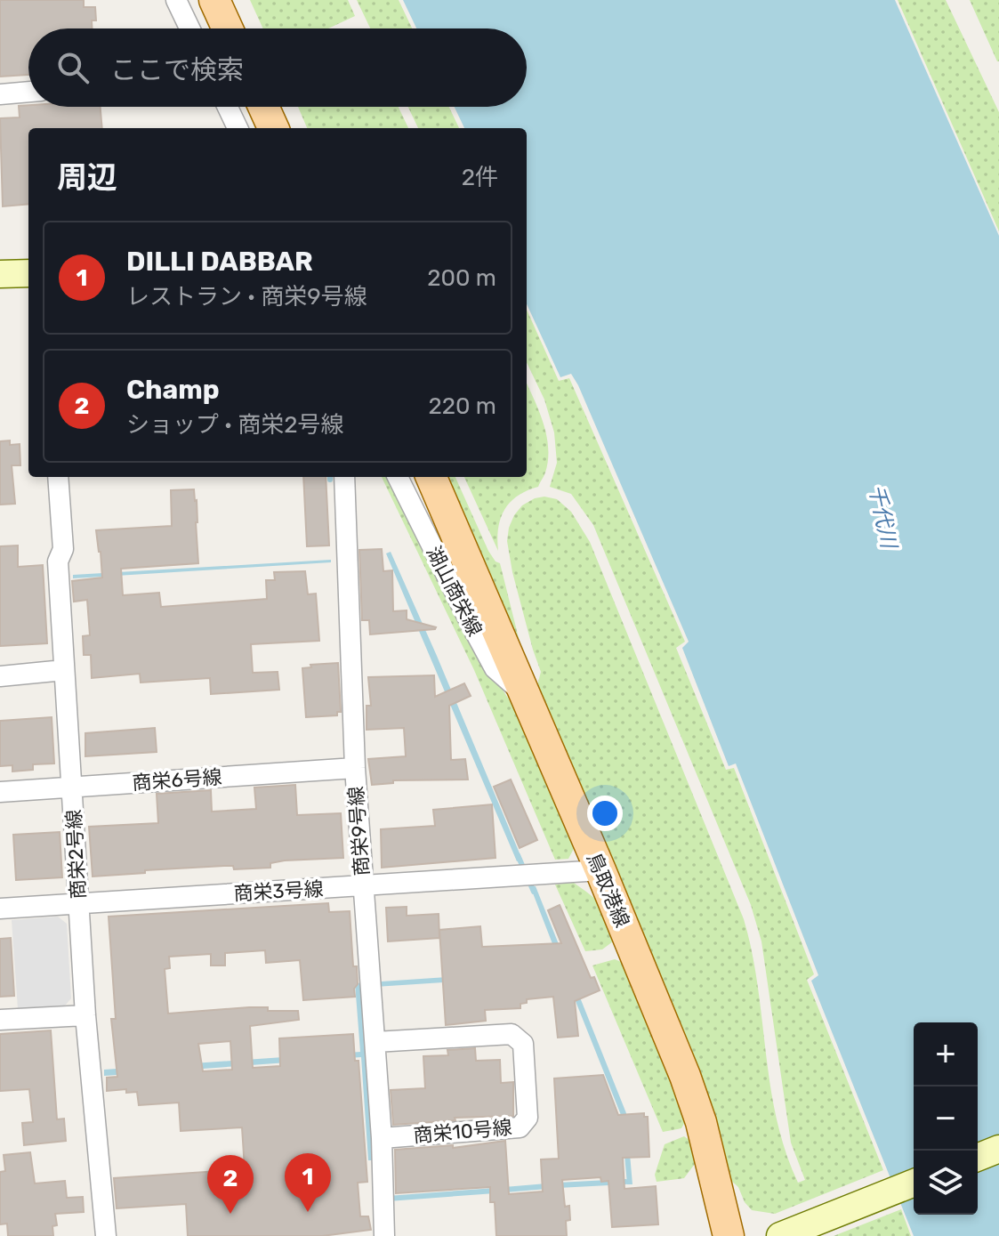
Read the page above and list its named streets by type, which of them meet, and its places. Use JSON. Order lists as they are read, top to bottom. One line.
{"streets":{"main road":["鳥取港線"],"street":["湖山商栄線","商栄6号線","商栄9号線","商栄2号線","商栄3号線","商栄10号線"]},"crossings":[["湖山商栄線","鳥取港線"],["商栄6号線","商栄9号線"],["商栄6号線","商栄2号線"],["商栄9号線","商栄3号線"],["商栄9号線","商栄10号線"],["商栄2号線","商栄3号線"],["鳥取港線","商栄3号線"]],"water":["千代川"],"page":{"search":"ここで検索","heading":["周辺","2件"],"list":[{"mark":"1","name":"DILLI DABBAR","note":"レストラン · 商栄9号線","value":"200 m"},{"mark":"2","name":"Champ","note":"ショップ · 商栄2号線","value":"220 m"}],"map_buttons":["+","−"],"pins":["1","2"]}}
